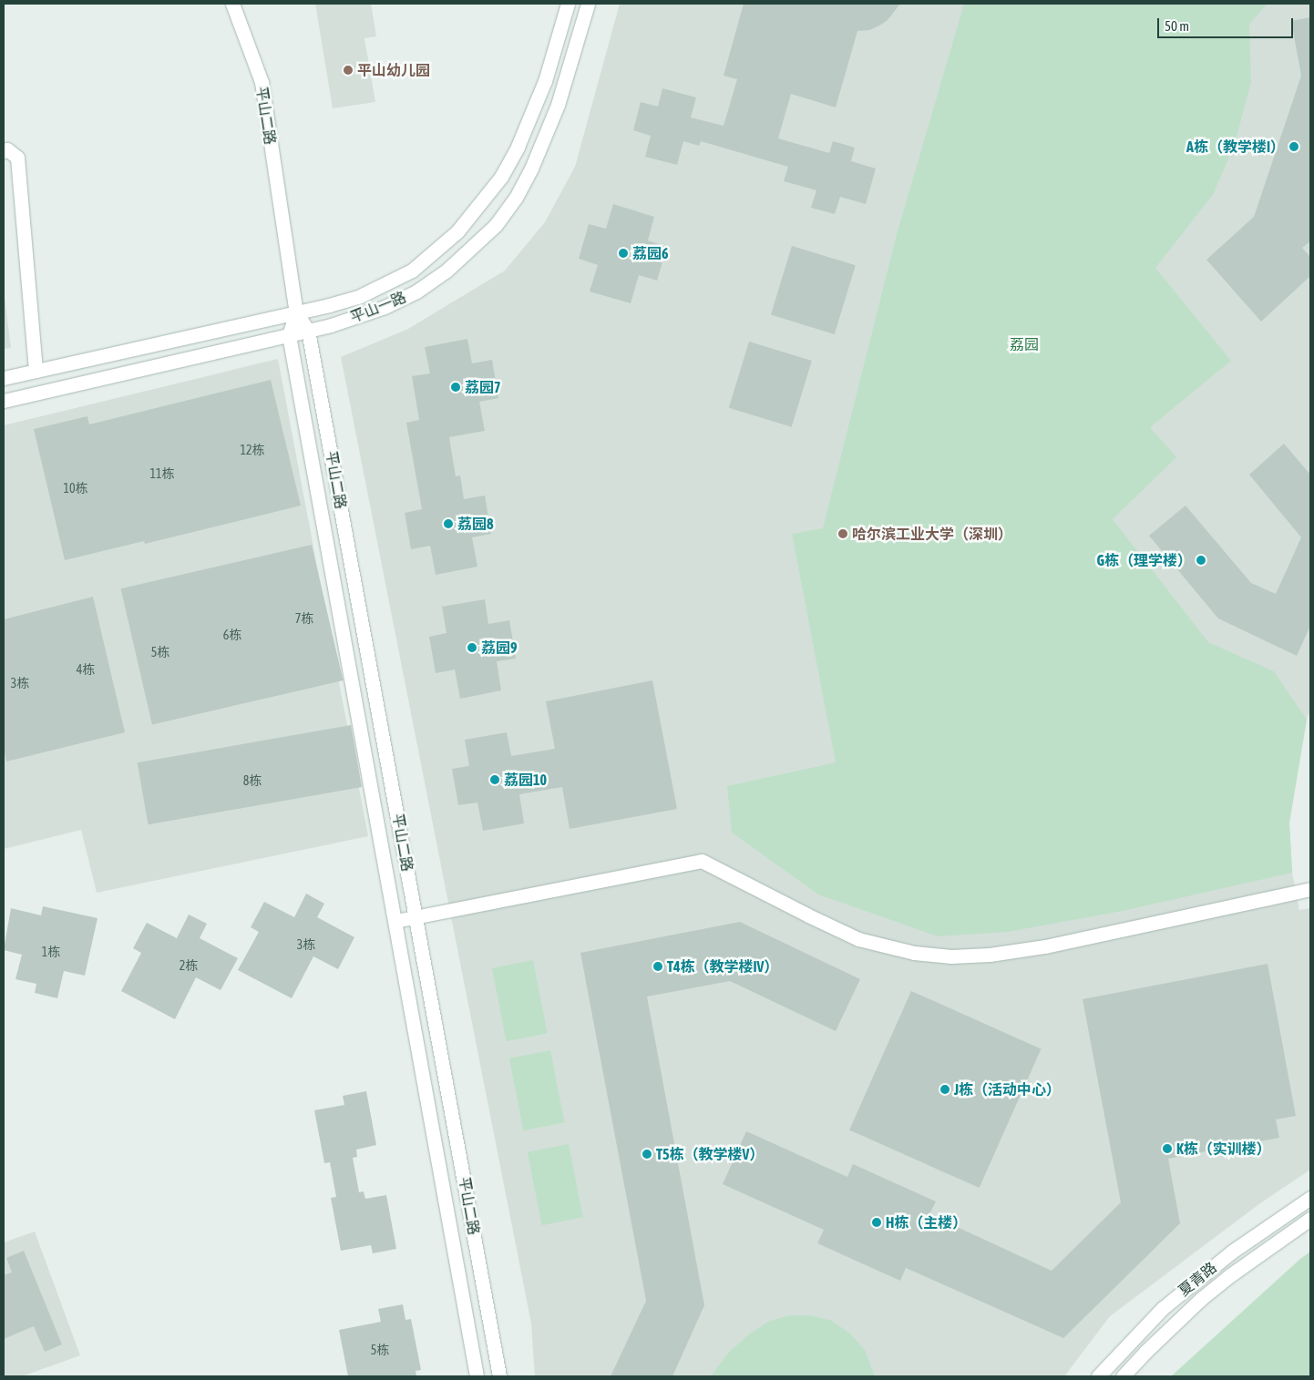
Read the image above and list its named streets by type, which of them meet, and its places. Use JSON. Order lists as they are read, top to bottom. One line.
{"streets":{"street":["平山二路","平山一路","夏青路"]},"crossings":[["平山二路","平山一路"]],"parks":["荔园"],"places":["平山幼儿园","A栋（教学楼I）","荔园6","荔园7","荔园8","哈尔滨工业大学（深圳）","G栋（理学楼）","荔园9","荔园10","T4栋（教学楼IV）","J栋（活动中心）","K栋（实训楼）","T5栋（教学楼V）","H栋（主楼）"],"house_numbers":["12栋","11栋","10栋","7栋","6栋","5栋","4栋","3栋","8栋","3栋","1栋","2栋","5栋"],"scale_bar":"50 m"}
